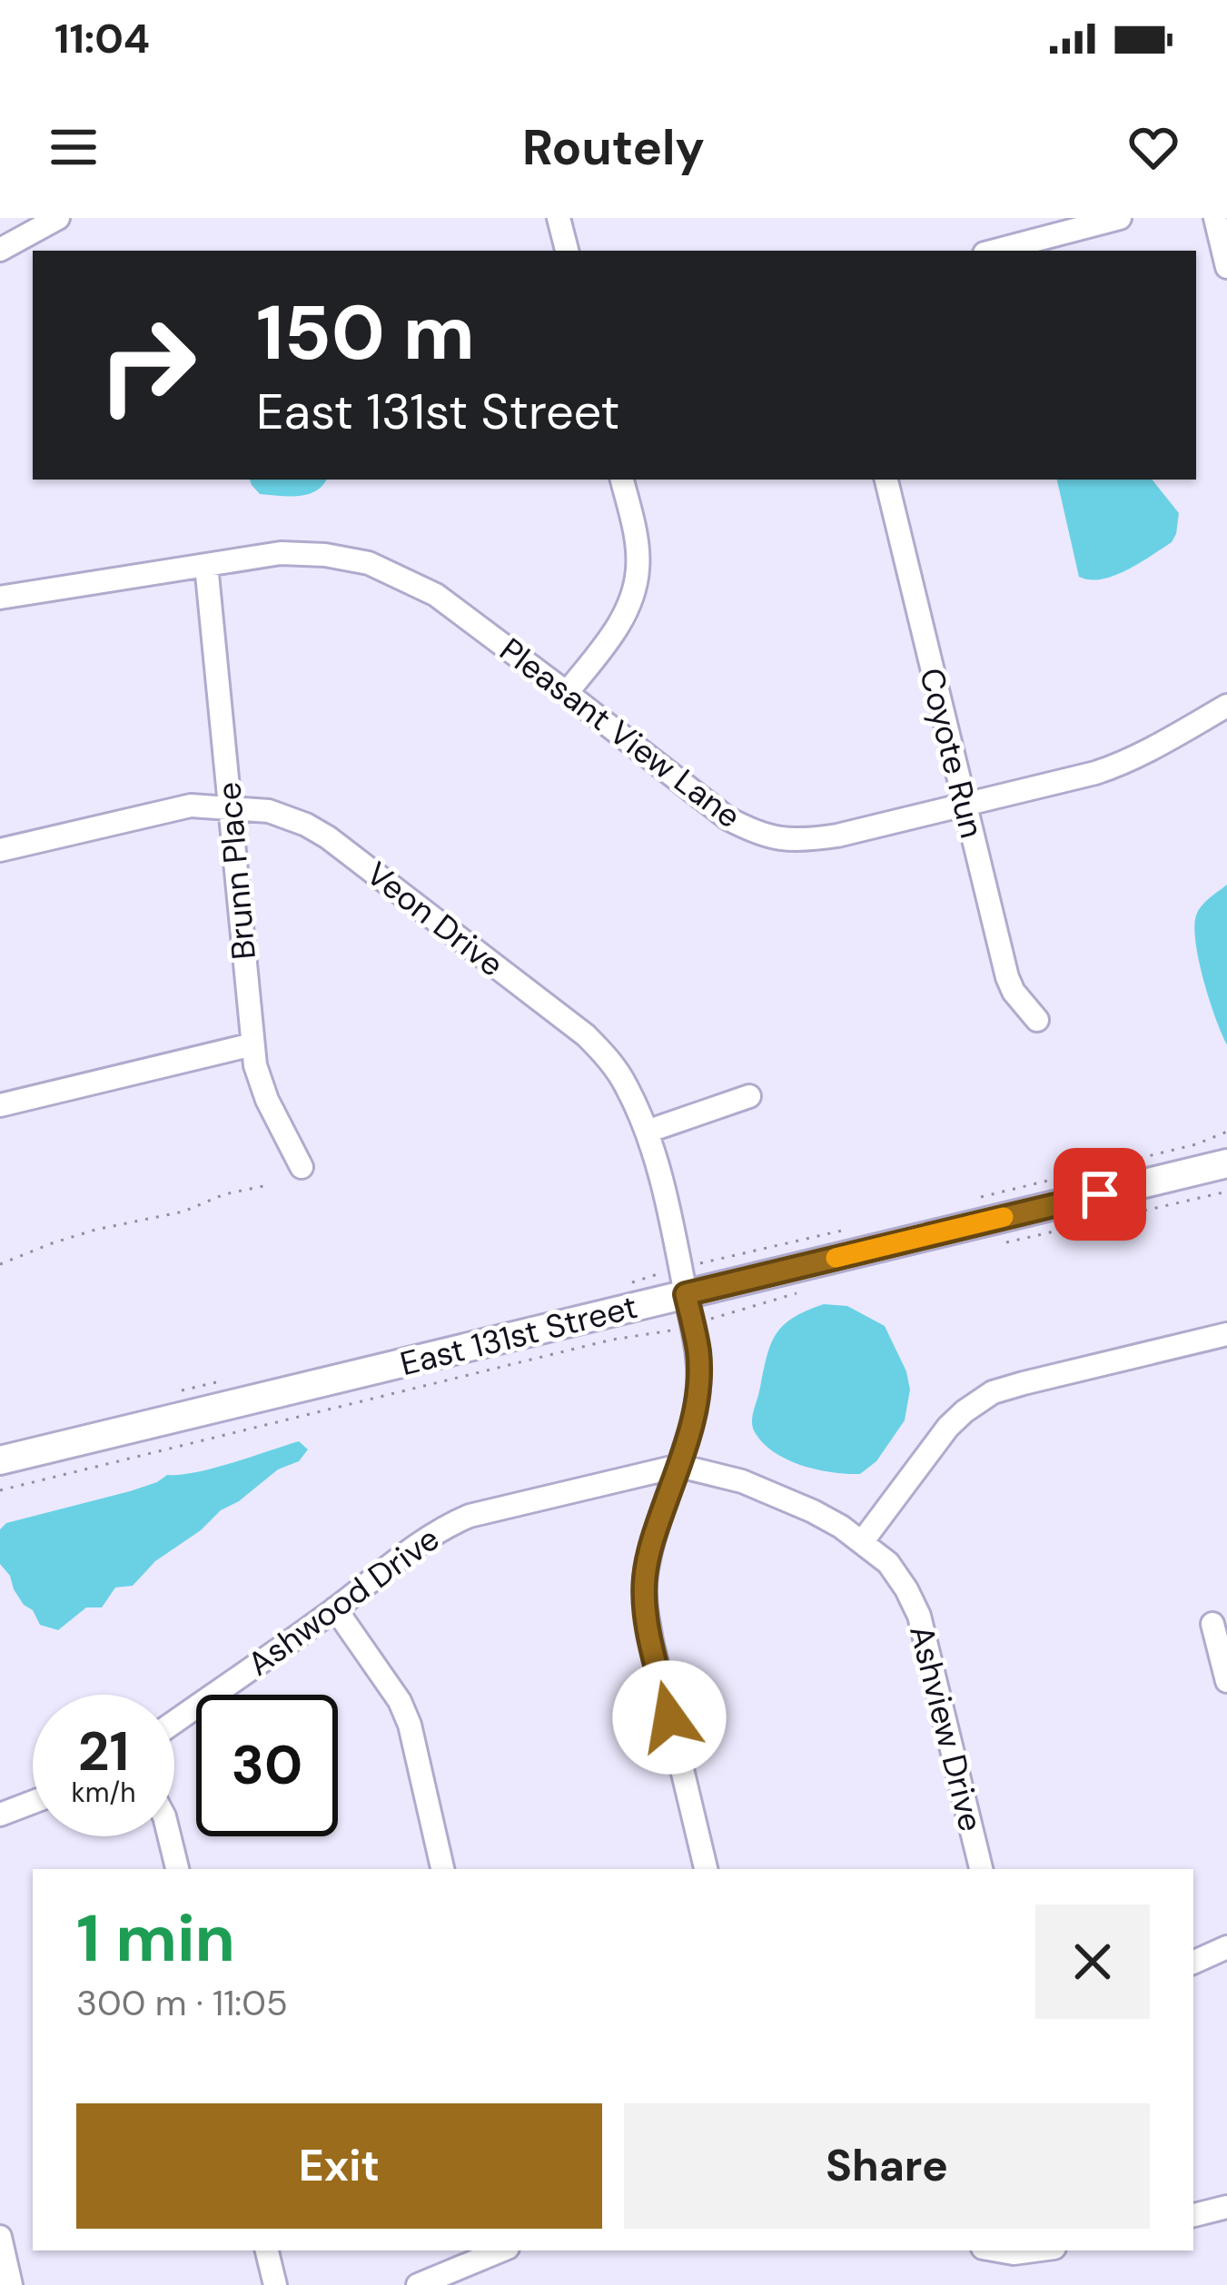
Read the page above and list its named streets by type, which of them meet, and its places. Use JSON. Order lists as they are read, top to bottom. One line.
{"streets":{"street":["Pleasant View Lane","Coyote Run","Brunn Place","Veon Drive","East 131st Street","Ashwood Drive","Ashview Drive"]},"crossings":[["Pleasant View Lane","Coyote Run"],["Pleasant View Lane","Brunn Place"],["Brunn Place","Veon Drive"],["Veon Drive","East 131st Street"],["Veon Drive","Ashwood Drive"],["Veon Drive","Ashview Drive"],["Ashwood Drive","Ashview Drive"]],"page":{"status":"11:04","header":"Routely","turn":["150 m","East 131st Street"],"speed":"21 km/h","limit":"30","heading":["1 min","300 m · 11:05"],"buttons":["Exit","Share"]}}
